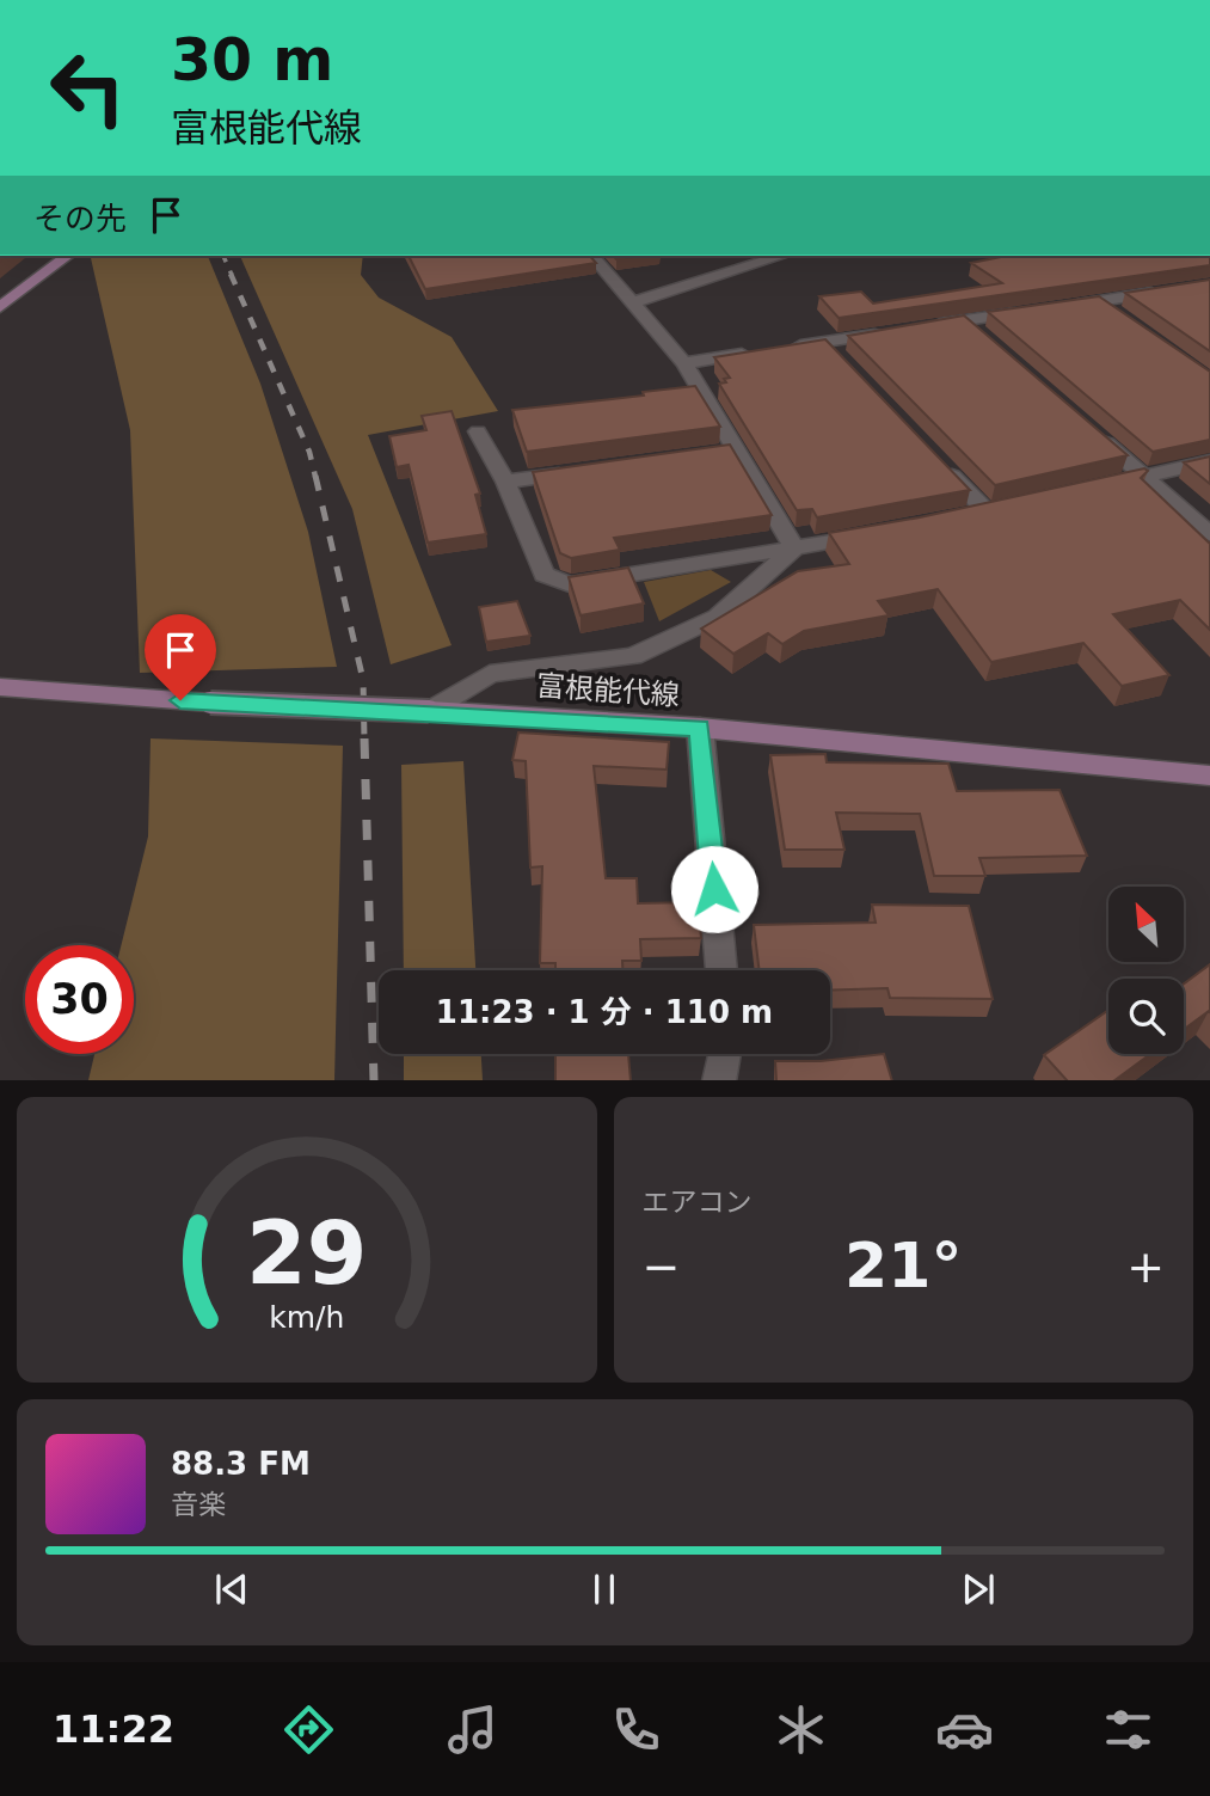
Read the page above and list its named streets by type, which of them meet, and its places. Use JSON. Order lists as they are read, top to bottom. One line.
{"streets":{"main road":["富根能代線"]},"north":"top left","page":{"turn":["30 m","富根能代線"],"then":"その先","limit":"30","trip":"11:23 · 1 分 · 110 m","tile":"エアコン","heat":["−","21°","+"],"song":["88.3 FM","音楽"],"tabs":"11:22","gauge":["29","km/h"]}}
